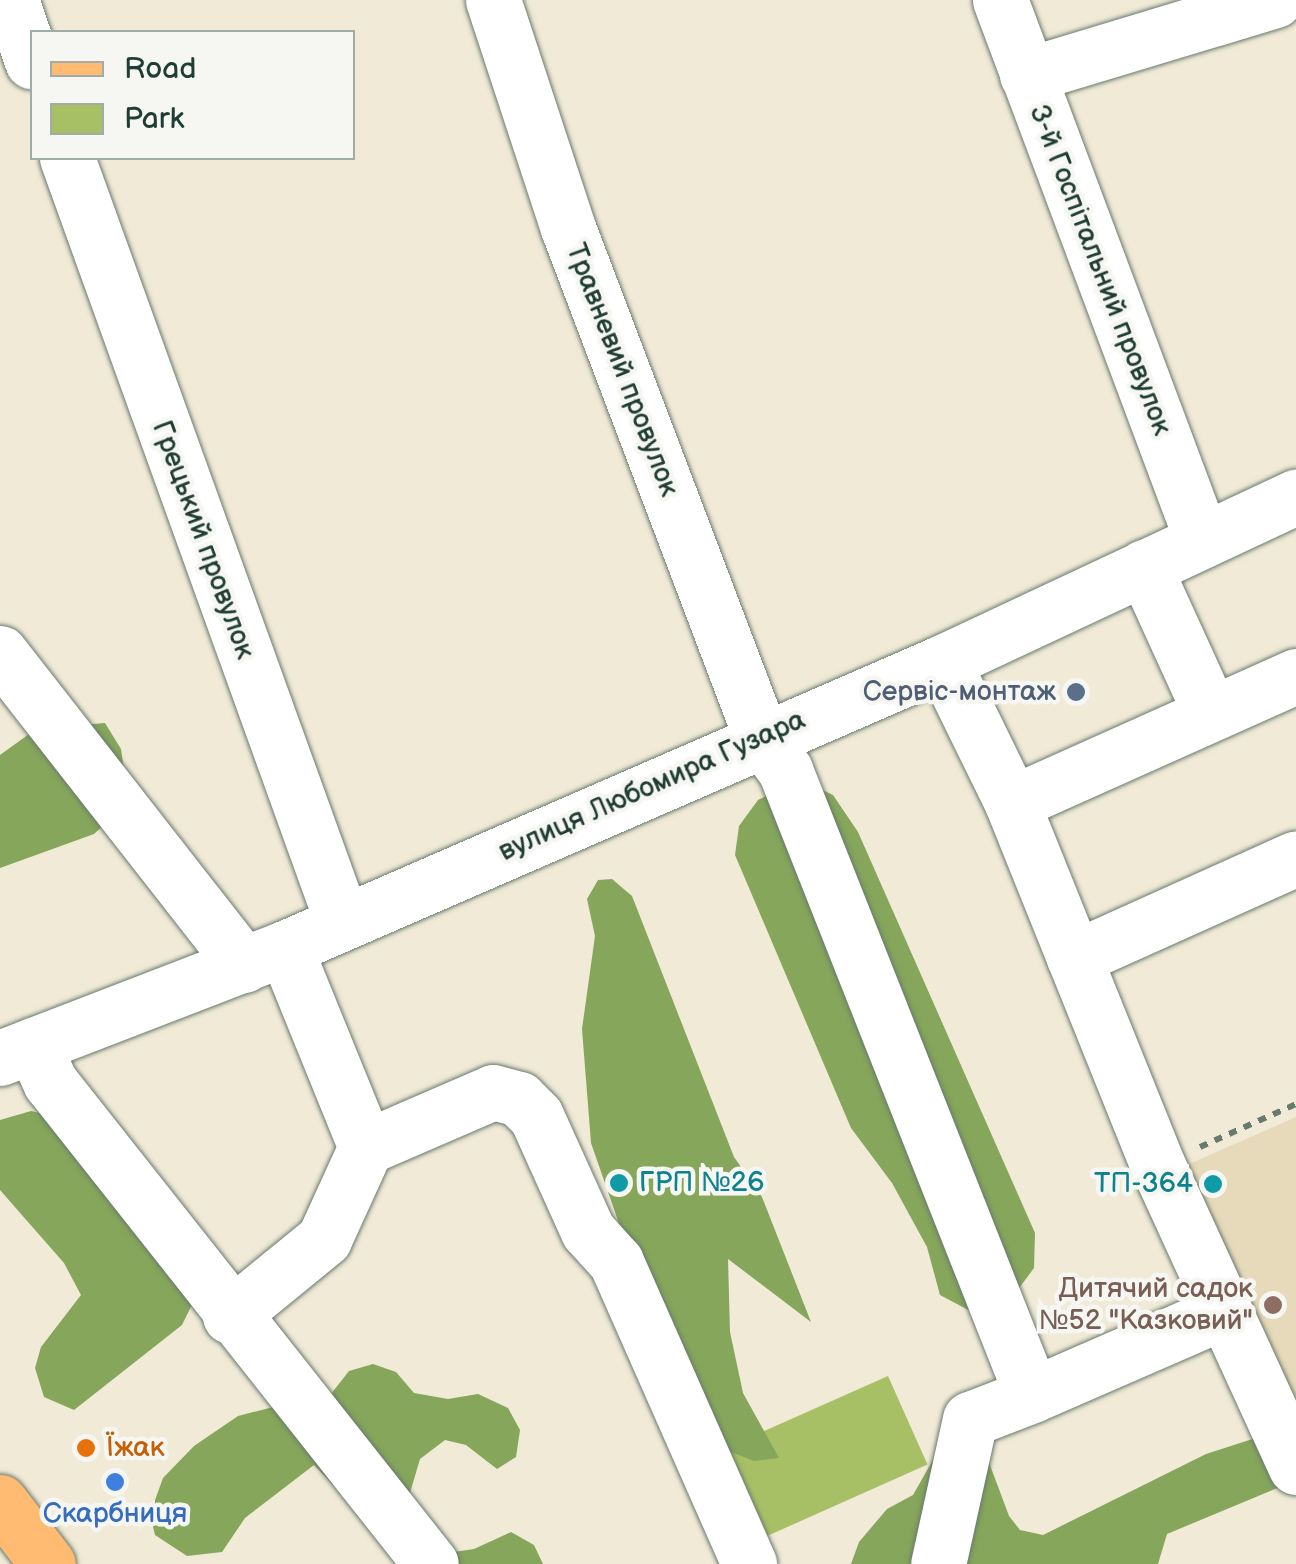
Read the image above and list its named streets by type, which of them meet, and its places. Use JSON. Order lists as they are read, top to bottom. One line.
{"streets":{"street":["3-й Госпітальний провулок","Травневий провулок","Грецький провулок","вулиця Любомира Гузара"]},"crossings":[["3-й Госпітальний провулок","вулиця Любомира Гузара"],["Травневий провулок","вулиця Любомира Гузара"],["Грецький провулок","вулиця Любомира Гузара"]],"places":["Сервіс-монтаж","ГРП №26","ТП-364","Дитячий садок №52 \"Казковий\"","Їжак","Скарбниця"],"legend":["Road","Park"]}
